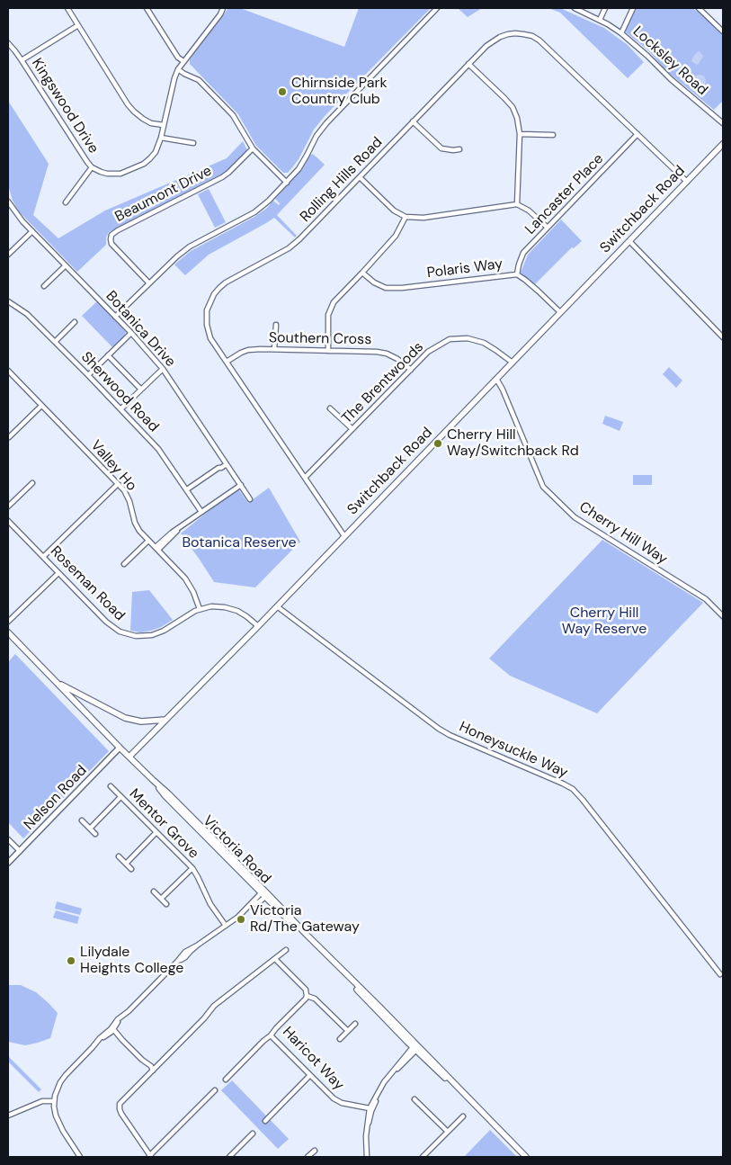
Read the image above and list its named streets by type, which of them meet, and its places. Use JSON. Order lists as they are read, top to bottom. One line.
{"streets":{"main road":["Switchback Road","Victoria Road"],"street":["Locksley Road","Kingswood Drive","Rolling Hills Road","Beaumont Drive","Lancaster Place","Polaris Way","Botanica Drive","Southern Cross","The Brentwoods","Sherwood Road","Valley Ho","Cherry Hill Way","Roseman Road","Honeysuckle Way","Nelson Road","Mentor Grove","Haricot Way"]},"crossings":[["Rolling Hills Road","Lancaster Place"],["Rolling Hills Road","Switchback Road"],["Rolling Hills Road","Southern Cross"],["Rolling Hills Road","The Brentwoods"],["Lancaster Place","Polaris Way"],["Switchback Road","Polaris Way"],["Switchback Road","The Brentwoods"],["Switchback Road","Cherry Hill Way"],["Switchback Road","Roseman Road"],["Switchback Road","Honeysuckle Way"],["Switchback Road","Victoria Road"],["Southern Cross","The Brentwoods"],["Valley Ho","Roseman Road"],["Nelson Road","Victoria Road"]],"parks":["Botanica Reserve","Cherry Hill Way Reserve"],"places":["Chirnside Park Country Club","Cherry Hill Way/Switchback Rd","Victoria Rd/The Gateway","Lilydale Heights College"]}
